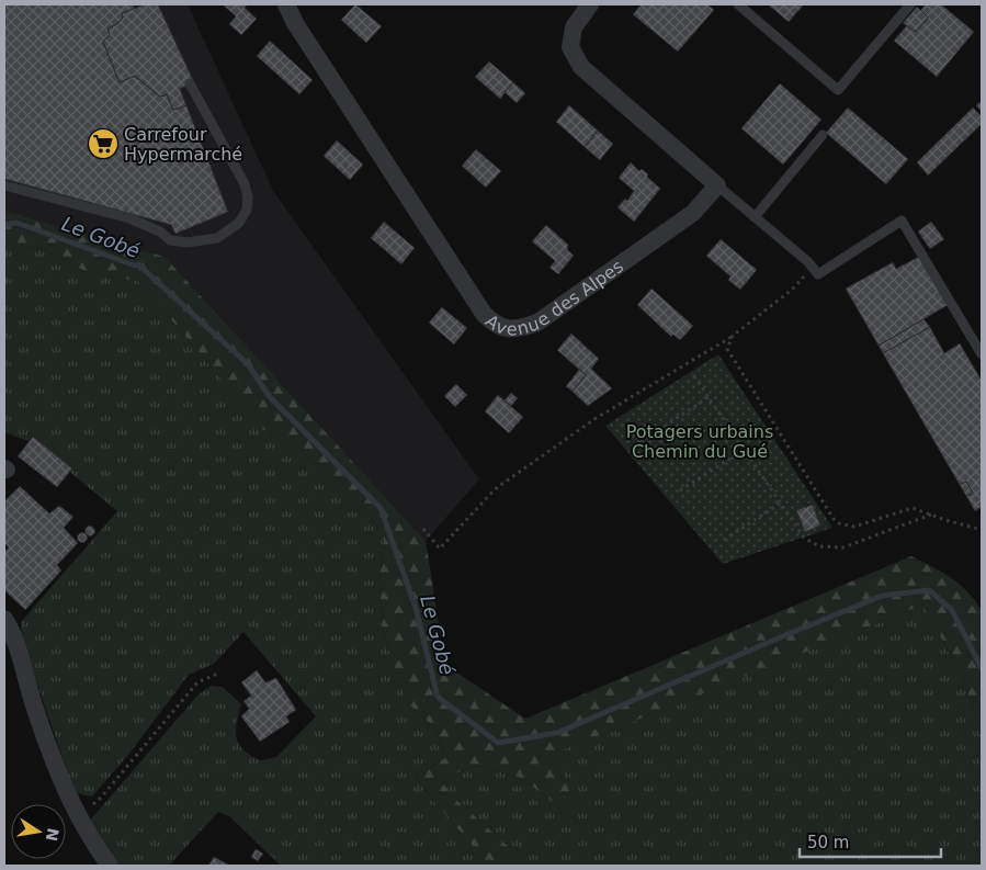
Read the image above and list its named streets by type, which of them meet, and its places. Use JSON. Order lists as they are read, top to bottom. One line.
{"streets":{"street":["Avenue des Alpes"]},"water":["Le Gobé"],"parks":["Potagers urbains Chemin du Gué"],"places":{"supermarket":["Carrefour Hypermarché"]},"scale_bar":"50 m","north":"right"}
